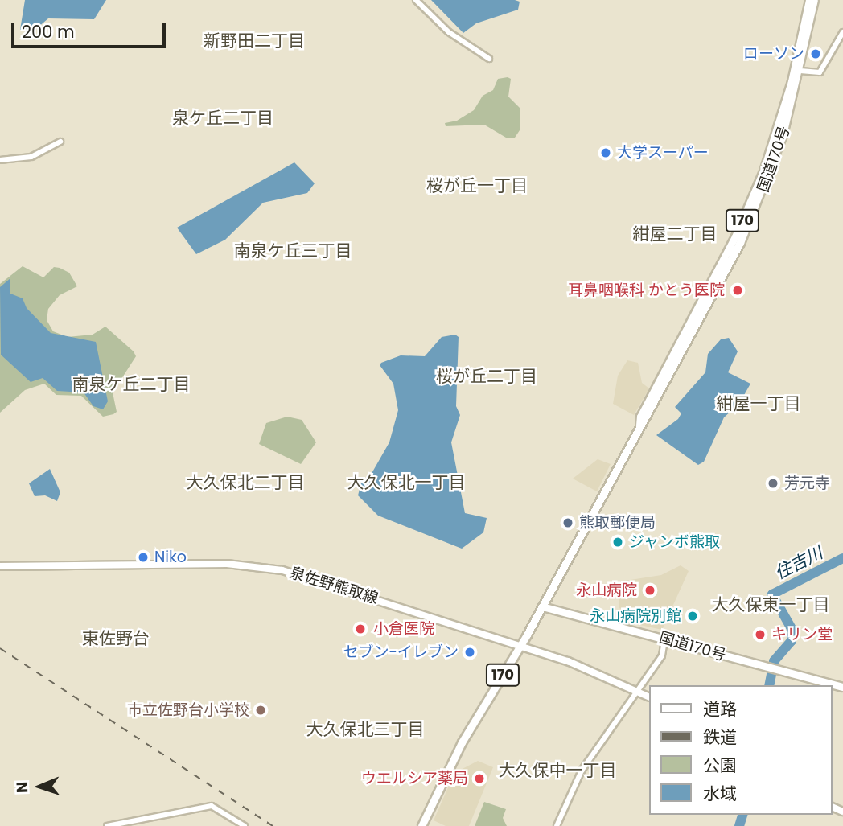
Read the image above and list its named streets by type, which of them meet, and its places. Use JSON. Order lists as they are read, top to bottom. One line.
{"streets":{"highway":["国道170号","170"],"main road":["泉佐野熊取線"]},"crossings":[["国道170号","泉佐野熊取線"]],"districts":["新野田二丁目","泉ケ丘二丁目","桜が丘一丁目","紺屋二丁目","南泉ケ丘三丁目","桜が丘二丁目","南泉ケ丘二丁目","紺屋一丁目","大久保北二丁目","大久保北一丁目","大久保東一丁目","東佐野台","大久保北三丁目","大久保中一丁目"],"water":["住吉川"],"places":["ローソン","大学スーパー","耳鼻咽喉科 かとう医院","芳元寺","熊取郵便局","ジャンボ熊取","Niko","永山病院","永山病院別館","小倉医院","キリン堂","セブン-イレブン","市立佐野台小学校","ウエルシア薬局"],"legend":["道路","鉄道","公園","水域"],"scale_bar":"200 m","north":"left"}
